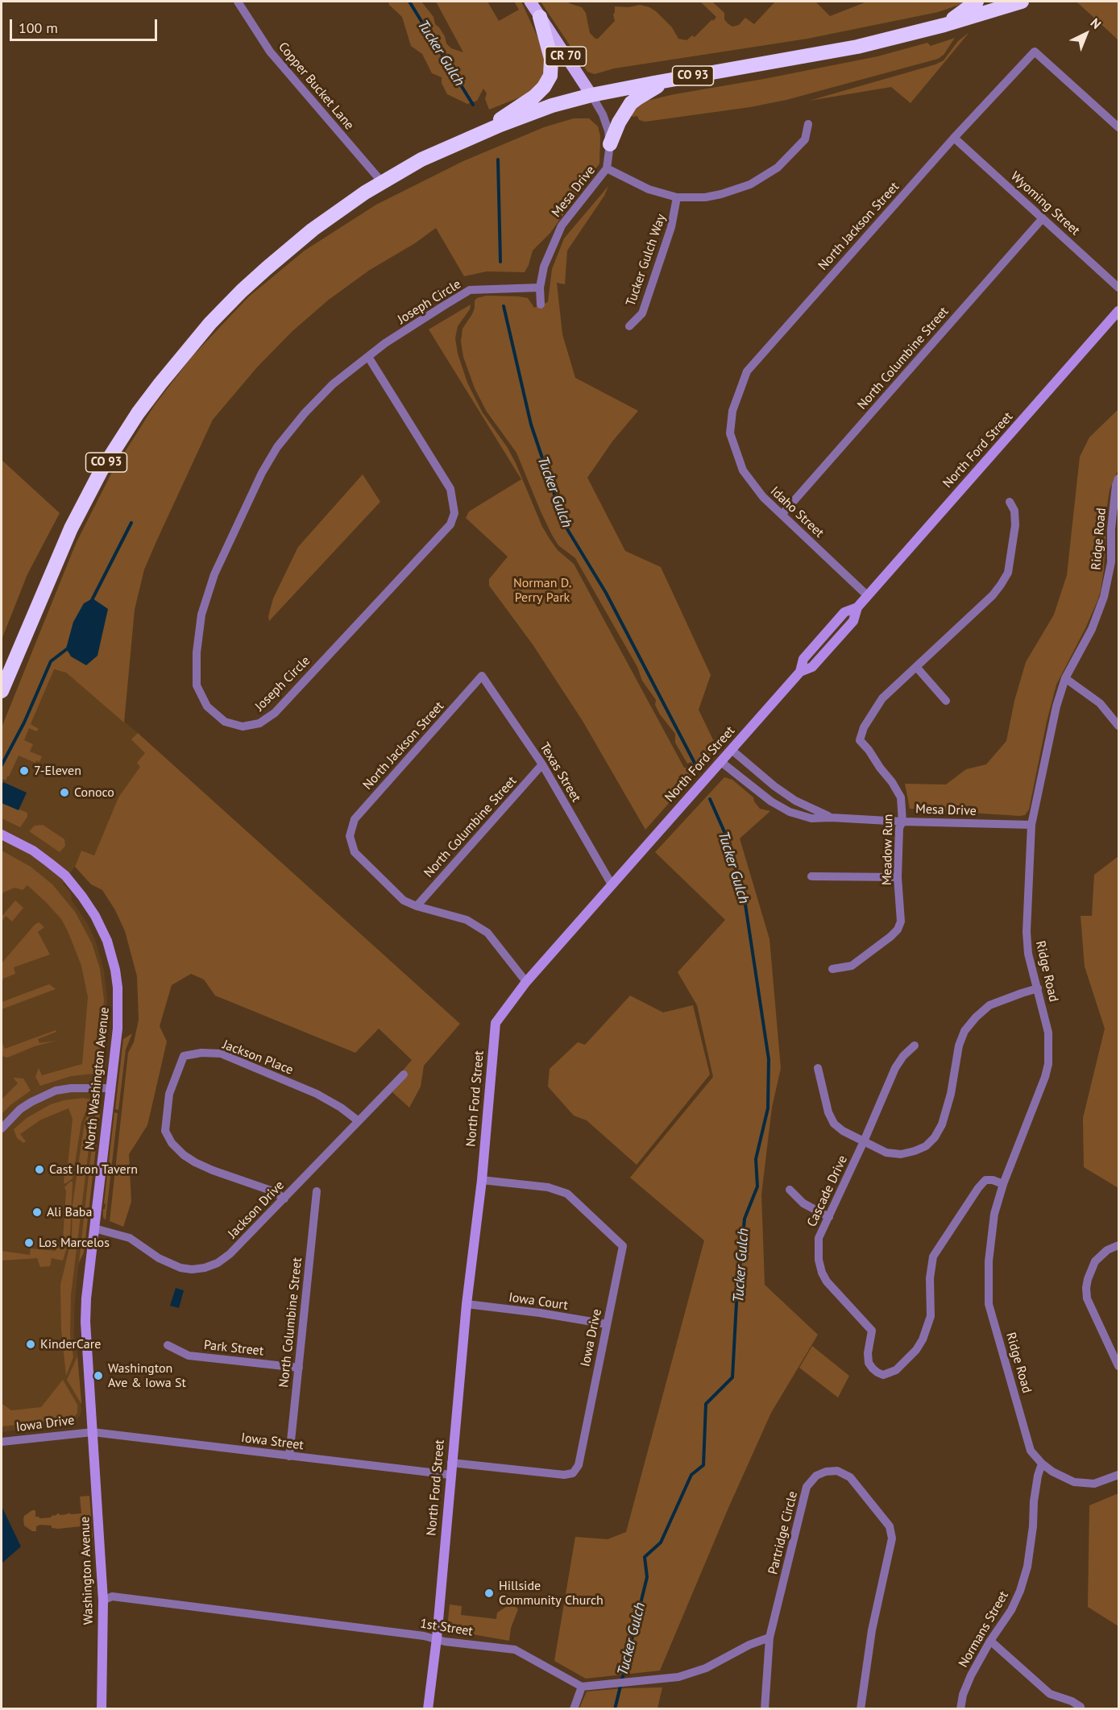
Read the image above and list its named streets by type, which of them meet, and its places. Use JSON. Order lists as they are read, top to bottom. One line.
{"streets":{"highway":["CO 93"],"main road":["CR 70"],"street":["Copper Bucket Lane","Mesa Drive","Wyoming Street","North Jackson Street","Tucker Gulch Way","Joseph Circle","North Columbine Street","North Ford Street","Idaho Street","Ridge Road","Texas Street","Meadow Run","Jackson Place","North Washington Avenue","Cascade Drive","Jackson Drive","Iowa Court","Iowa Drive","Park Street","Iowa Street","Partridge Circle","Washington Avenue","1st Street","Normans Street"]},"crossings":[["CR 70","CO 93"],["CR 70","Mesa Drive"],["CO 93","Copper Bucket Lane"],["CO 93","Mesa Drive"],["Mesa Drive","Joseph Circle"],["Mesa Drive","North Ford Street"],["Mesa Drive","Ridge Road"],["Mesa Drive","Meadow Run"],["Wyoming Street","North Jackson Street"],["Wyoming Street","North Columbine Street"],["North Jackson Street","North Columbine Street"],["North Jackson Street","Idaho Street"],["North Jackson Street","Texas Street"],["North Columbine Street","Idaho Street"],["North Columbine Street","Texas Street"],["North Columbine Street","Park Street"],["North Columbine Street","Iowa Street"],["North Ford Street","Idaho Street"],["North Ford Street","Texas Street"],["North Ford Street","Iowa Court"],["North Ford Street","Iowa Drive"],["North Ford Street","Iowa Street"],["North Ford Street","1st Street"],["Ridge Road","Cascade Drive"],["Ridge Road","Normans Street"],["Jackson Place","Jackson Drive"],["North Washington Avenue","Jackson Drive"],["North Washington Avenue","Iowa Drive"],["North Washington Avenue","Iowa Street"],["North Washington Avenue","Washington Avenue"],["Iowa Court","Iowa Drive"],["Iowa Drive","Iowa Street"],["Iowa Drive","Washington Avenue"],["Iowa Street","Washington Avenue"],["Washington Avenue","1st Street"]],"water":["Tucker Gulch"],"parks":["Norman D. Perry Park"],"places":["7-Eleven","Conoco","Cast Iron Tavern","Ali Baba","Los Marcelos","KinderCare","Washington Ave & Iowa St","Hillside Community Church"],"scale_bar":"100 m","north":"top right"}
